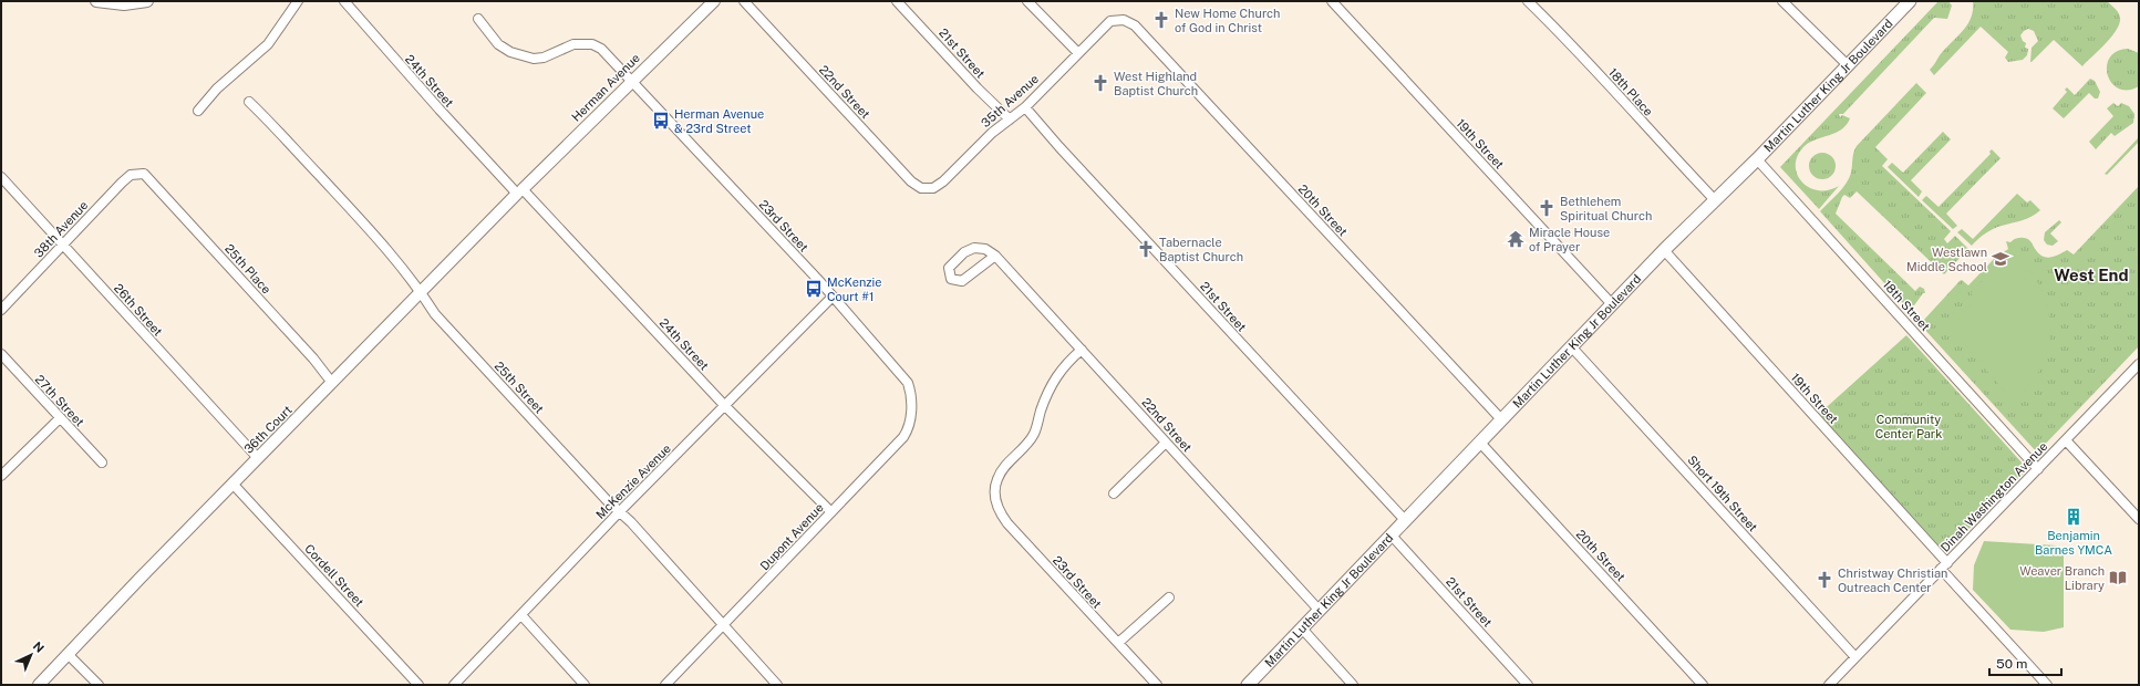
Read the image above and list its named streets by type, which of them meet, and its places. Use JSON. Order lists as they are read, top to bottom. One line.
{"streets":{"main road":["Martin Luther King Jr Boulevard"],"street":["21st Street","24th Street","Herman Avenue","22nd Street","18th Place","35th Avenue","19th Street","20th Street","23rd Street","38th Avenue","25th Place","18th Street","26th Street","25th Street","27th Street","36th Court","McKenzie Avenue","Short 19th Street","Dinah Washington Avenue","Dupont Avenue","Cordell Street"]},"crossings":[["21st Street","Martin Luther King Jr Boulevard"],["21st Street","35th Avenue"],["24th Street","Herman Avenue"],["24th Street","36th Court"],["24th Street","McKenzie Avenue"],["24th Street","Dupont Avenue"],["Martin Luther King Jr Boulevard","22nd Street"],["Martin Luther King Jr Boulevard","18th Place"],["Martin Luther King Jr Boulevard","19th Street"],["Martin Luther King Jr Boulevard","20th Street"],["Martin Luther King Jr Boulevard","18th Street"],["Martin Luther King Jr Boulevard","Short 19th Street"],["Herman Avenue","23rd Street"],["Herman Avenue","36th Court"],["22nd Street","35th Avenue"],["22nd Street","23rd Street"],["35th Avenue","20th Street"],["19th Street","Dinah Washington Avenue"],["23rd Street","McKenzie Avenue"],["23rd Street","Dupont Avenue"],["38th Avenue","25th Place"],["38th Avenue","26th Street"],["25th Place","36th Court"],["18th Street","Dinah Washington Avenue"],["26th Street","36th Court"],["25th Street","36th Court"],["25th Street","McKenzie Avenue"],["25th Street","Dupont Avenue"],["36th Court","Cordell Street"],["Short 19th Street","Dinah Washington Avenue"]],"districts":["West End"],"parks":["Community Center Park"],"places":{"church":["New Home Church of God in Christ","West Highland Baptist Church","Bethlehem Spiritual Church","Tabernacle Baptist Church","Christway Christian Outreach Center"],"bus stop":["Herman Avenue & 23rd Street","McKenzie Court #1"],"temple":["Miracle House of Prayer"],"school or university":["Westlawn Middle School"],"building":["Benjamin Barnes YMCA"],"library":["Weaver Branch Library"]},"scale_bar":"50 m","north":"top right"}
